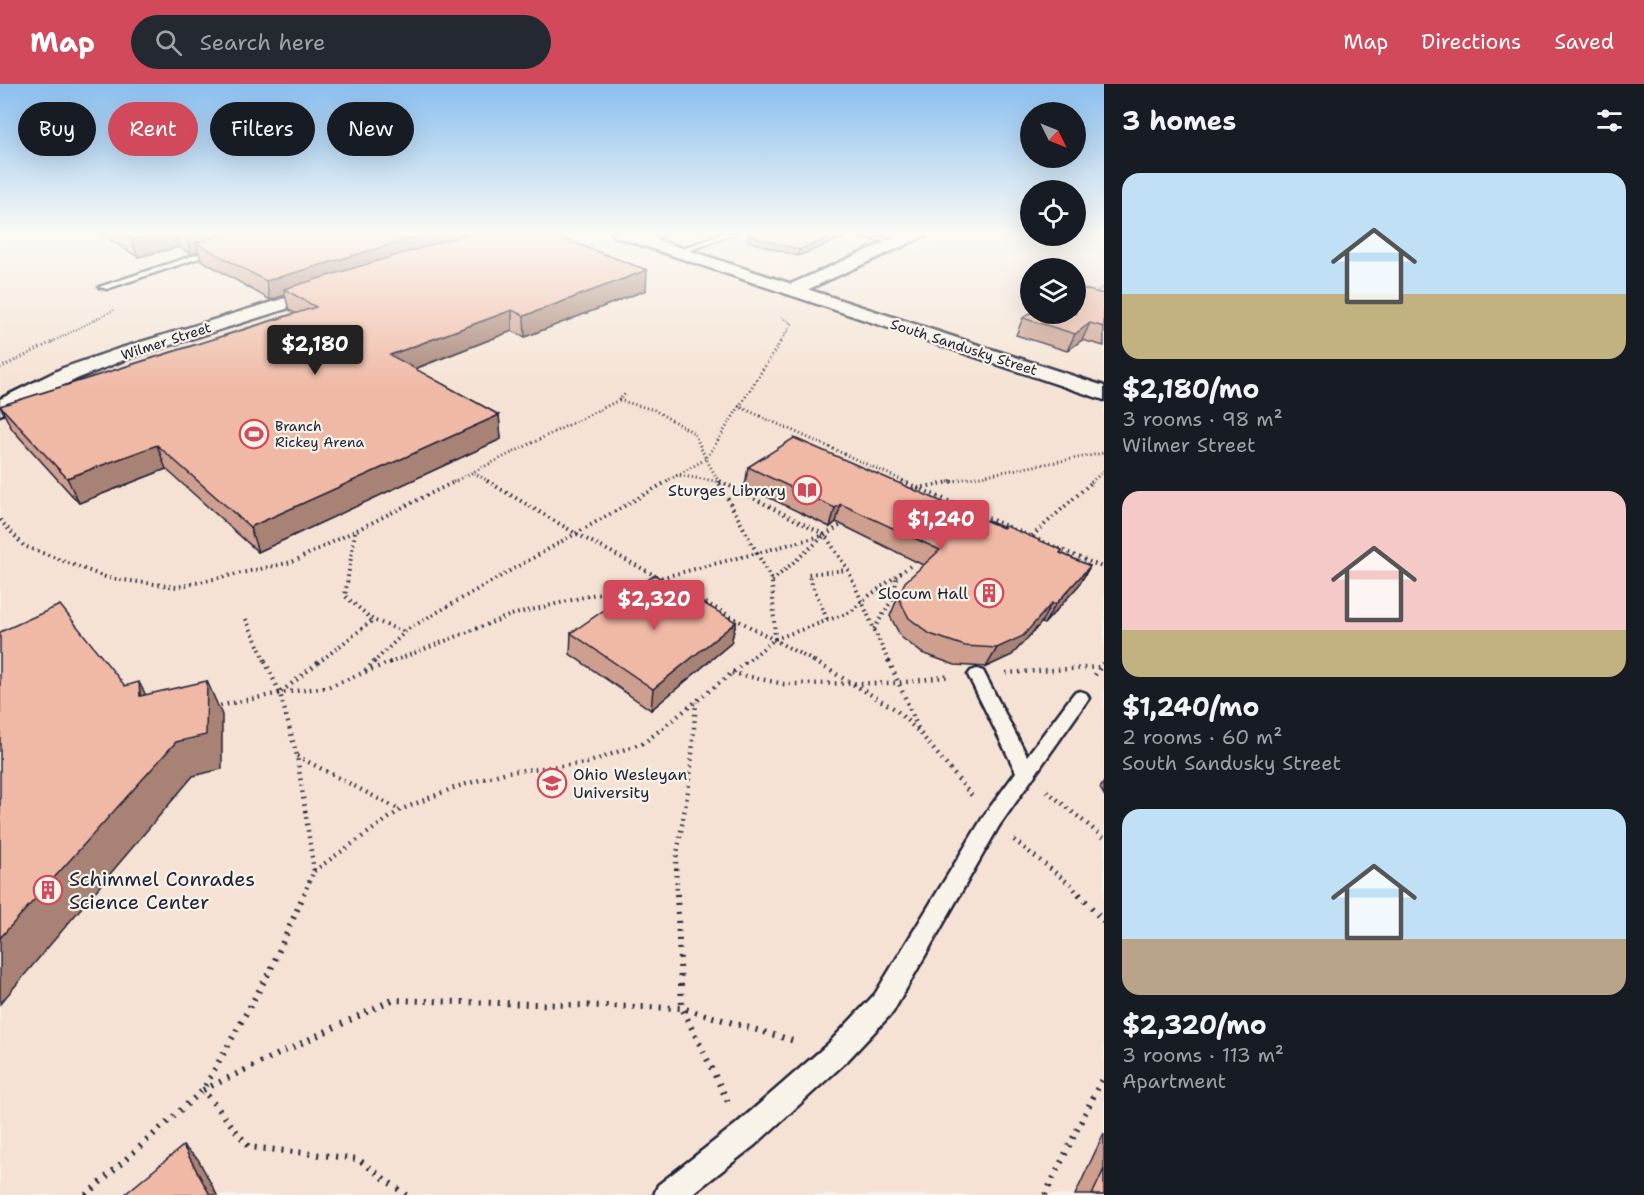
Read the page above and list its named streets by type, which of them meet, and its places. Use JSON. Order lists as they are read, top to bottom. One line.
{"streets":{"street":["Wilmer Street","South Sandusky Street"]},"places":{"sports":["Branch Rickey Arena"],"library":["Sturges Library"],"building":["Slocum Hall","Schimmel Conrades Science Center"],"school or university":["Ohio Wesleyan University"]},"north":"bottom right","page":{"header":"Map","search":"Search here","nav":["Map","Directions","Saved"],"heading":"3 homes","chip":["Buy","Rent","Filters","New"],"list":[{"name":"$2,180/mo","note":"3 rooms · 98 m² · Wilmer Street"},{"name":"$1,240/mo","note":"2 rooms · 60 m² · South Sandusky Street"},{"name":"$2,320/mo","note":"3 rooms · 113 m² · Apartment"}],"price":["$2,180","$1,240","$2,320"]}}
